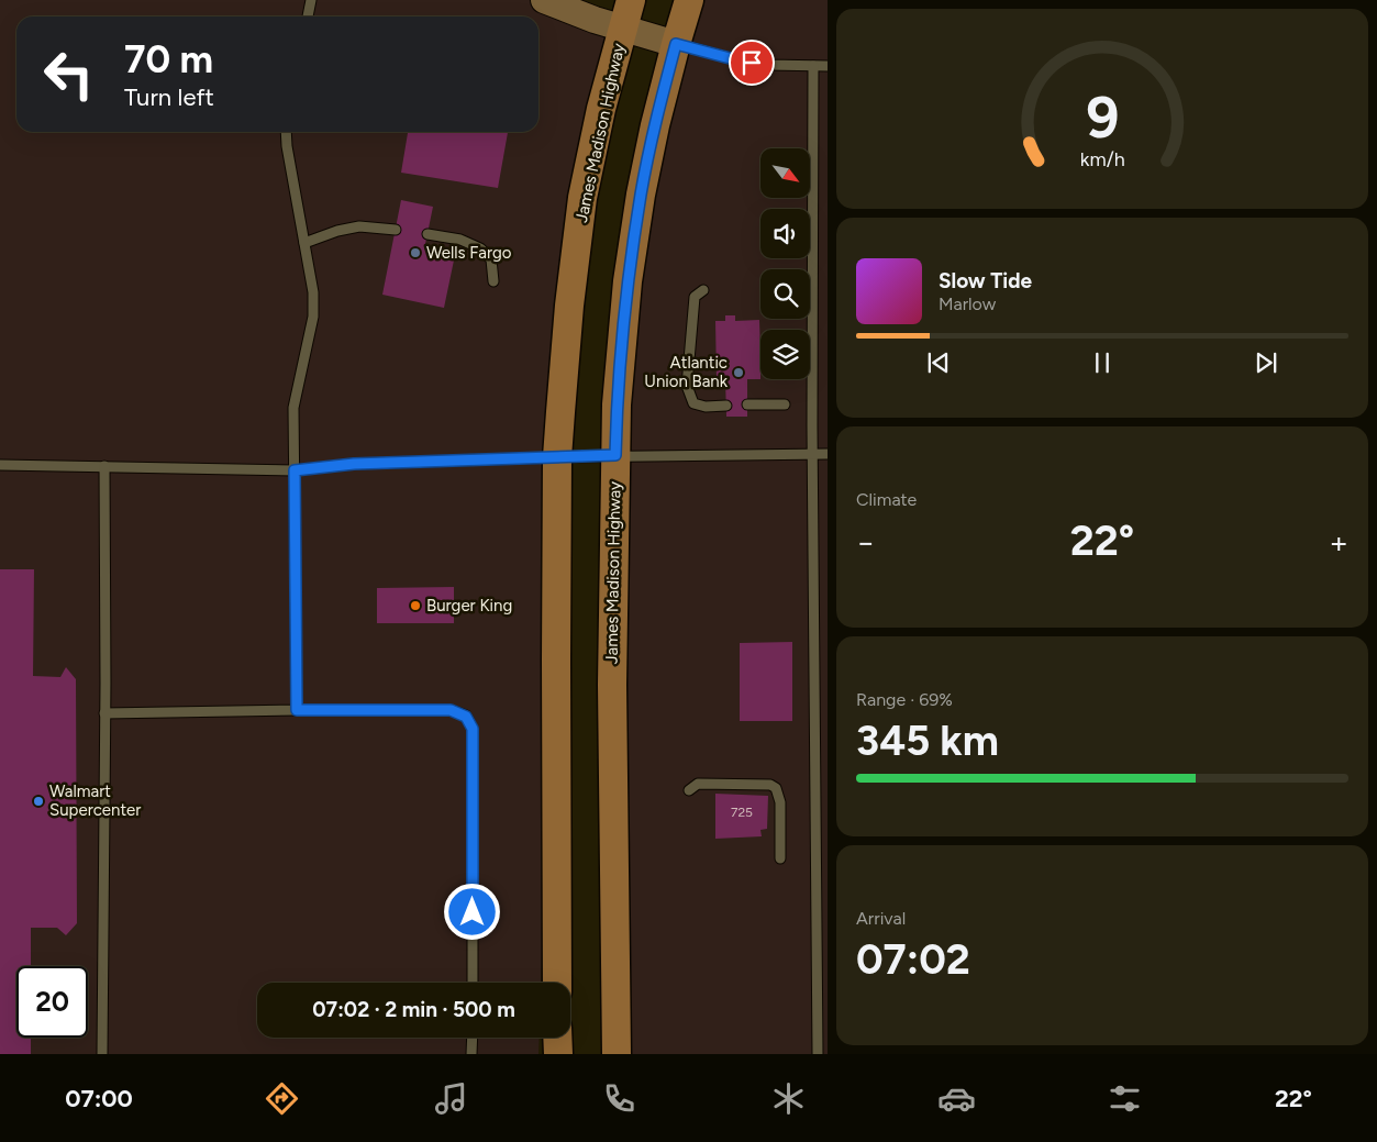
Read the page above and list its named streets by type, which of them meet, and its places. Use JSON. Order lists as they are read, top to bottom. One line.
{"streets":{"main road":["James Madison Highway"]},"places":["Wells Fargo","Atlantic Union Bank","Burger King","Walmart Supercenter"],"house_numbers":["725"],"north":"bottom right","page":{"turn":["70 m","Turn left"],"song":["Slow Tide","Marlow"],"tile":["Climate",["Range · 69%","345 km"],["Arrival","07:02"]],"heat":["−","22°","+"],"limit":"20","trip":"07:02 · 2 min · 500 m","tabs":["07:00","22°"],"gauge":["9","km/h"]}}
